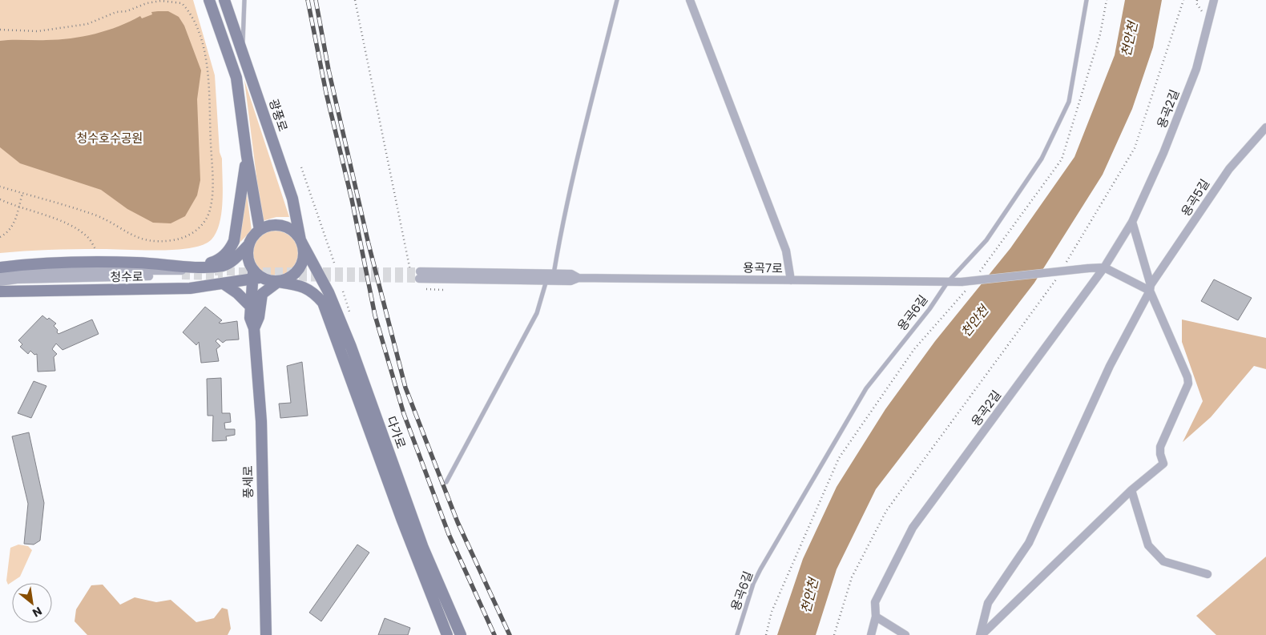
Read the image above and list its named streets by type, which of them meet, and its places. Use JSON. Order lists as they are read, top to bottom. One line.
{"streets":{"street":["용곡2길","광풍로","용곡5길","용곡7로","청수로","다가로","풍세로"],"lane":["용곡6길"]},"crossings":[["용곡2길","용곡7로"],["광풍로","청수로"],["광풍로","다가로"],["광풍로","풍세로"],["용곡7로","용곡6길"],["청수로","다가로"],["청수로","풍세로"],["다가로","풍세로"]],"water":["천안천"],"parks":["청수호수공원"],"north":"bottom right"}
